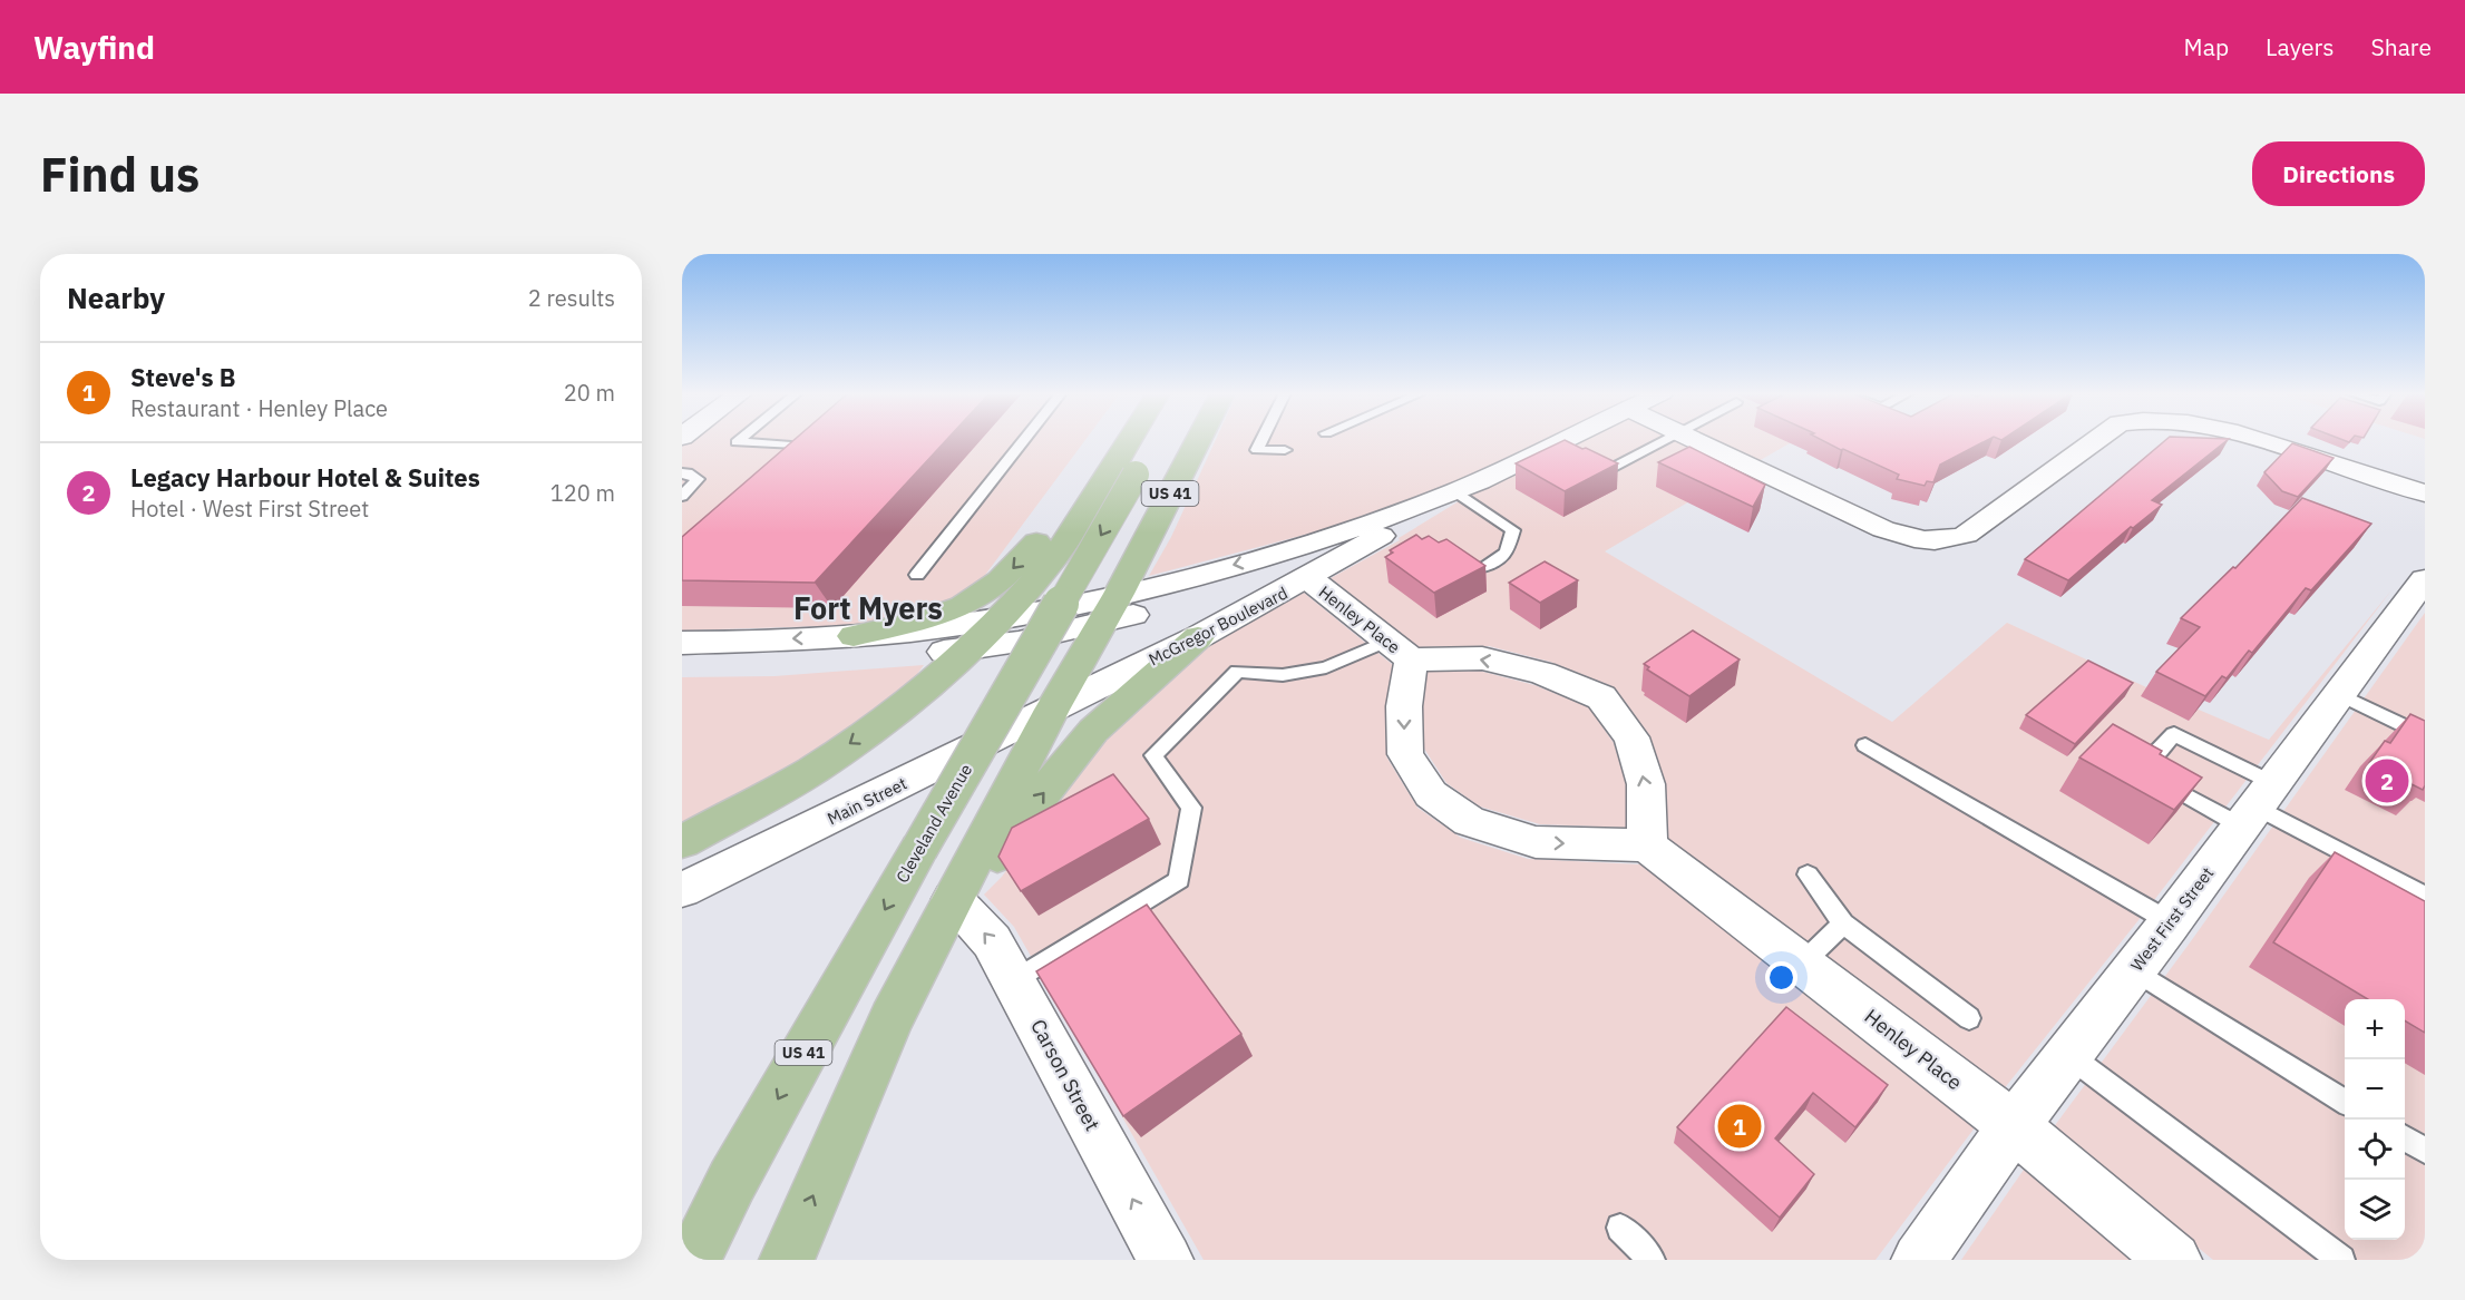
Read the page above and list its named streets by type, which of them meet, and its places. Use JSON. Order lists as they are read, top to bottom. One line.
{"streets":{"main road":["US 41","Cleveland Avenue"],"street":["Henley Place","McGregor Boulevard","Main Street","West First Street","Carson Street"]},"crossings":[["US 41","McGregor Boulevard"],["US 41","Main Street"],["US 41","Carson Street"],["Henley Place","McGregor Boulevard"],["Henley Place","West First Street"],["McGregor Boulevard","Main Street"]],"one_way":["Carson Street"],"districts":["Fort Myers"],"page":{"header":"Wayfind","nav":["Map","Layers","Share"],"buttons":"Directions","title":"Find us","heading":["Nearby","2 results"],"list":[{"mark":"1","name":"Steve's B","note":"Restaurant · Henley Place","value":"20 m"},{"mark":"2","name":"Legacy Harbour Hotel & Suites","note":"Hotel · West First Street","value":"120 m"}],"pins":["2","1"],"map_buttons":["+","−"]}}
